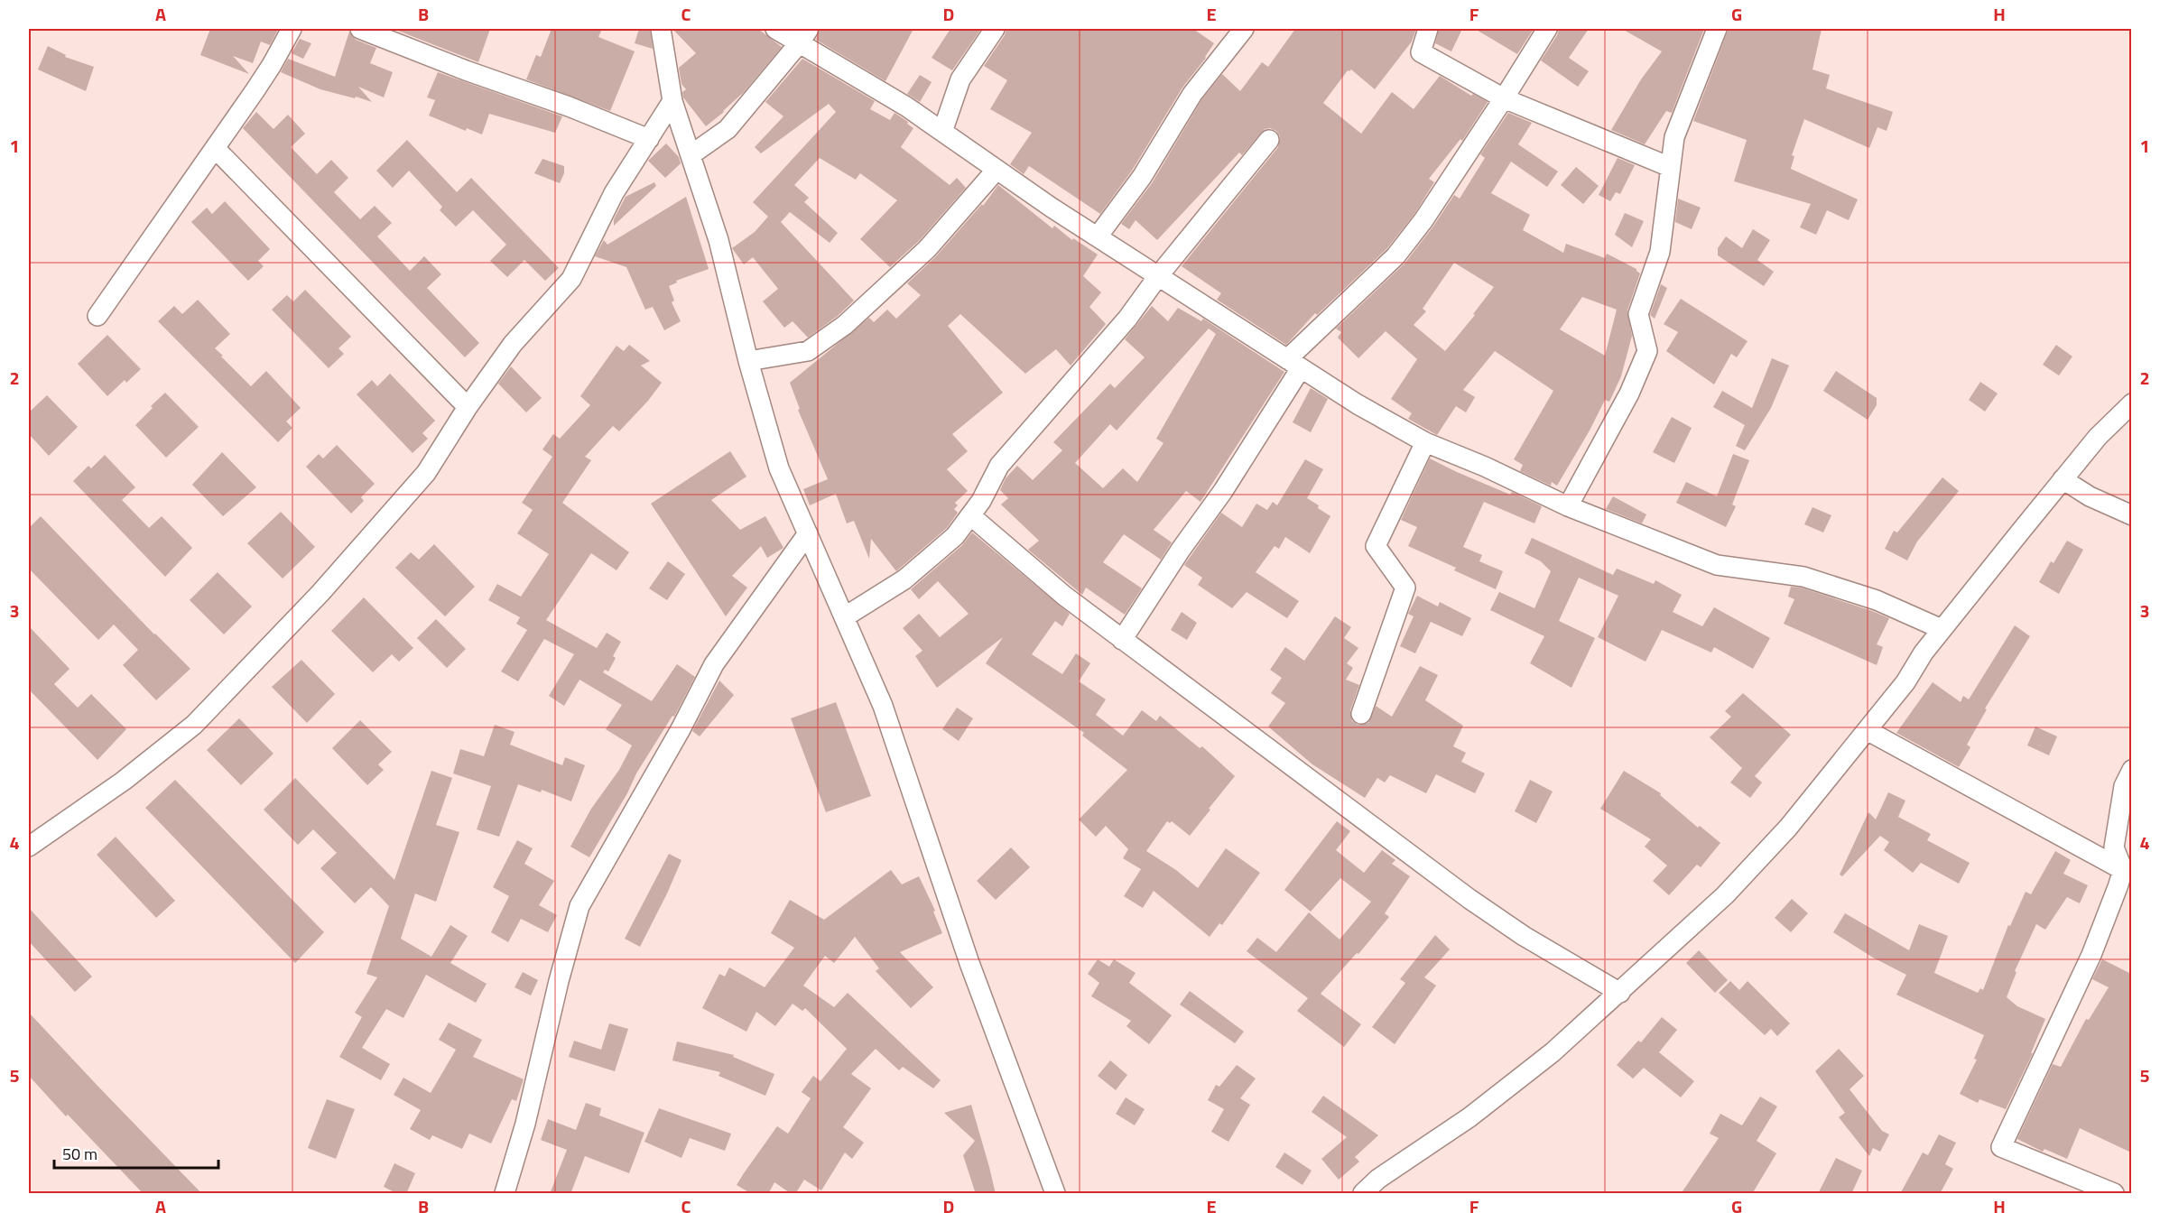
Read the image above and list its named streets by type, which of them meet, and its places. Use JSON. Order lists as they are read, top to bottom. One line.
{"scale_bar":"50 m","grid":{"columns":["A","B","C","D","E","F","G","H"],"rows":["1","2","3","4","5"]}}
